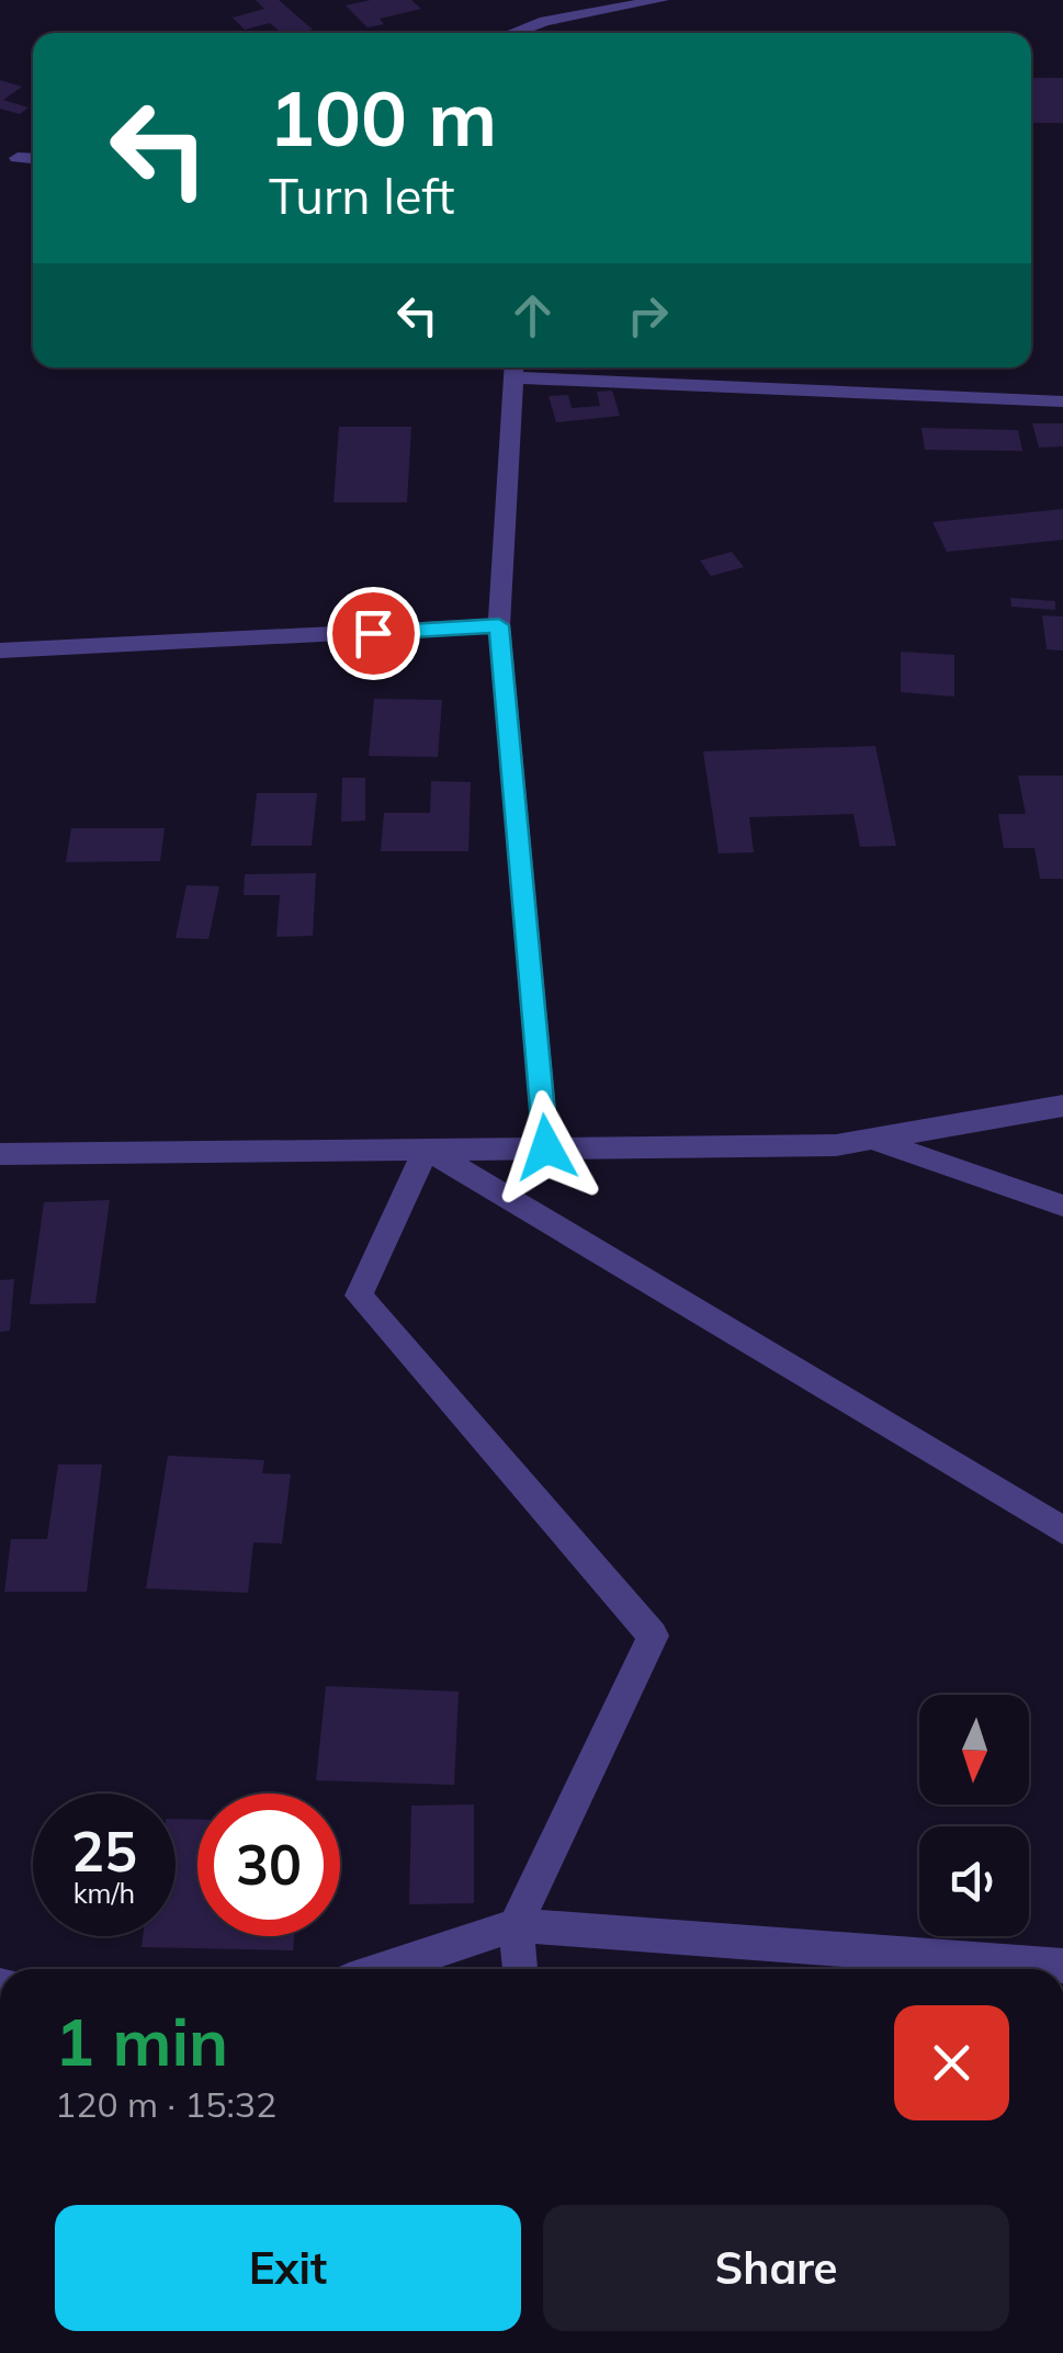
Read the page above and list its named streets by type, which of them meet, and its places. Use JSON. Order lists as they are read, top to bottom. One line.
{"north":"bottom","page":{"turn":["100 m","Turn left"],"speed":"25 km/h","limit":"30","heading":["1 min","120 m · 15:32"],"buttons":["Exit","Share"]}}
